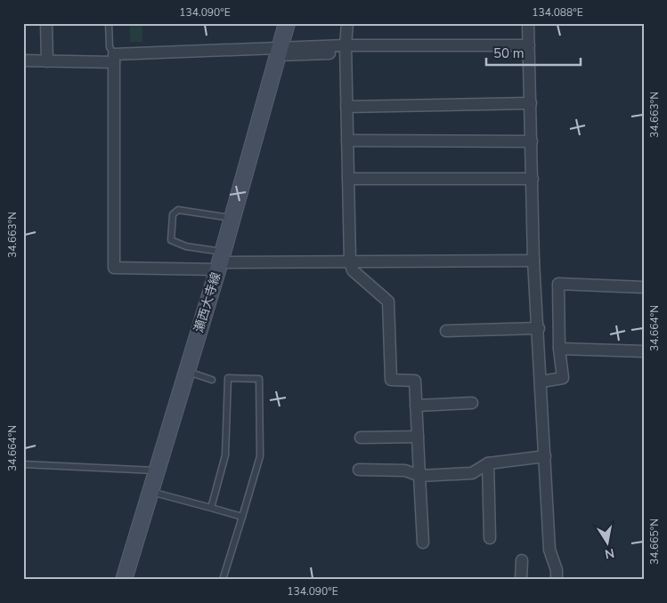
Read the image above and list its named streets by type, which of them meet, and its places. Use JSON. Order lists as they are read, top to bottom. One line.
{"streets":{"main road":["瀬西大寺線"]},"scale_bar":"50 m","north":"bottom","coordinates":["134.090°E","134.088°E","34.663°N","34.664°N","34.665°N"]}
